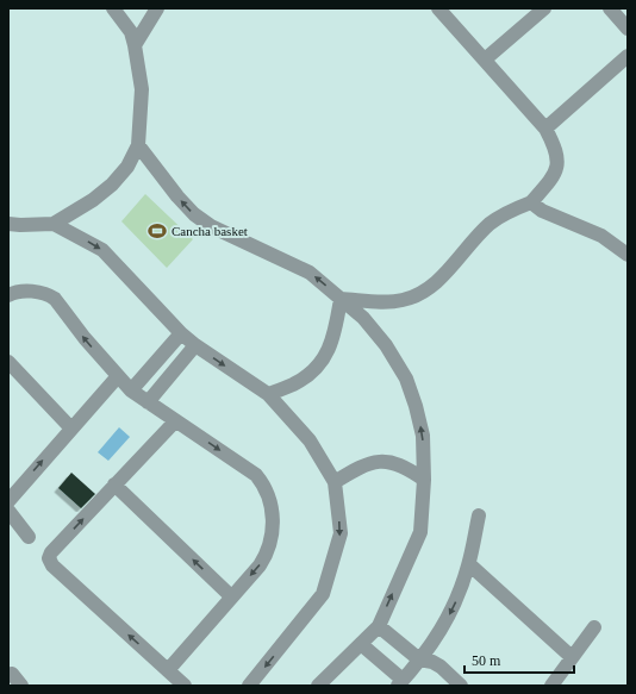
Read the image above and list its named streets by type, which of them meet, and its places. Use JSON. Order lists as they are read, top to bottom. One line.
{"places":{"sports":["Cancha basket"]},"scale_bar":"50 m"}
